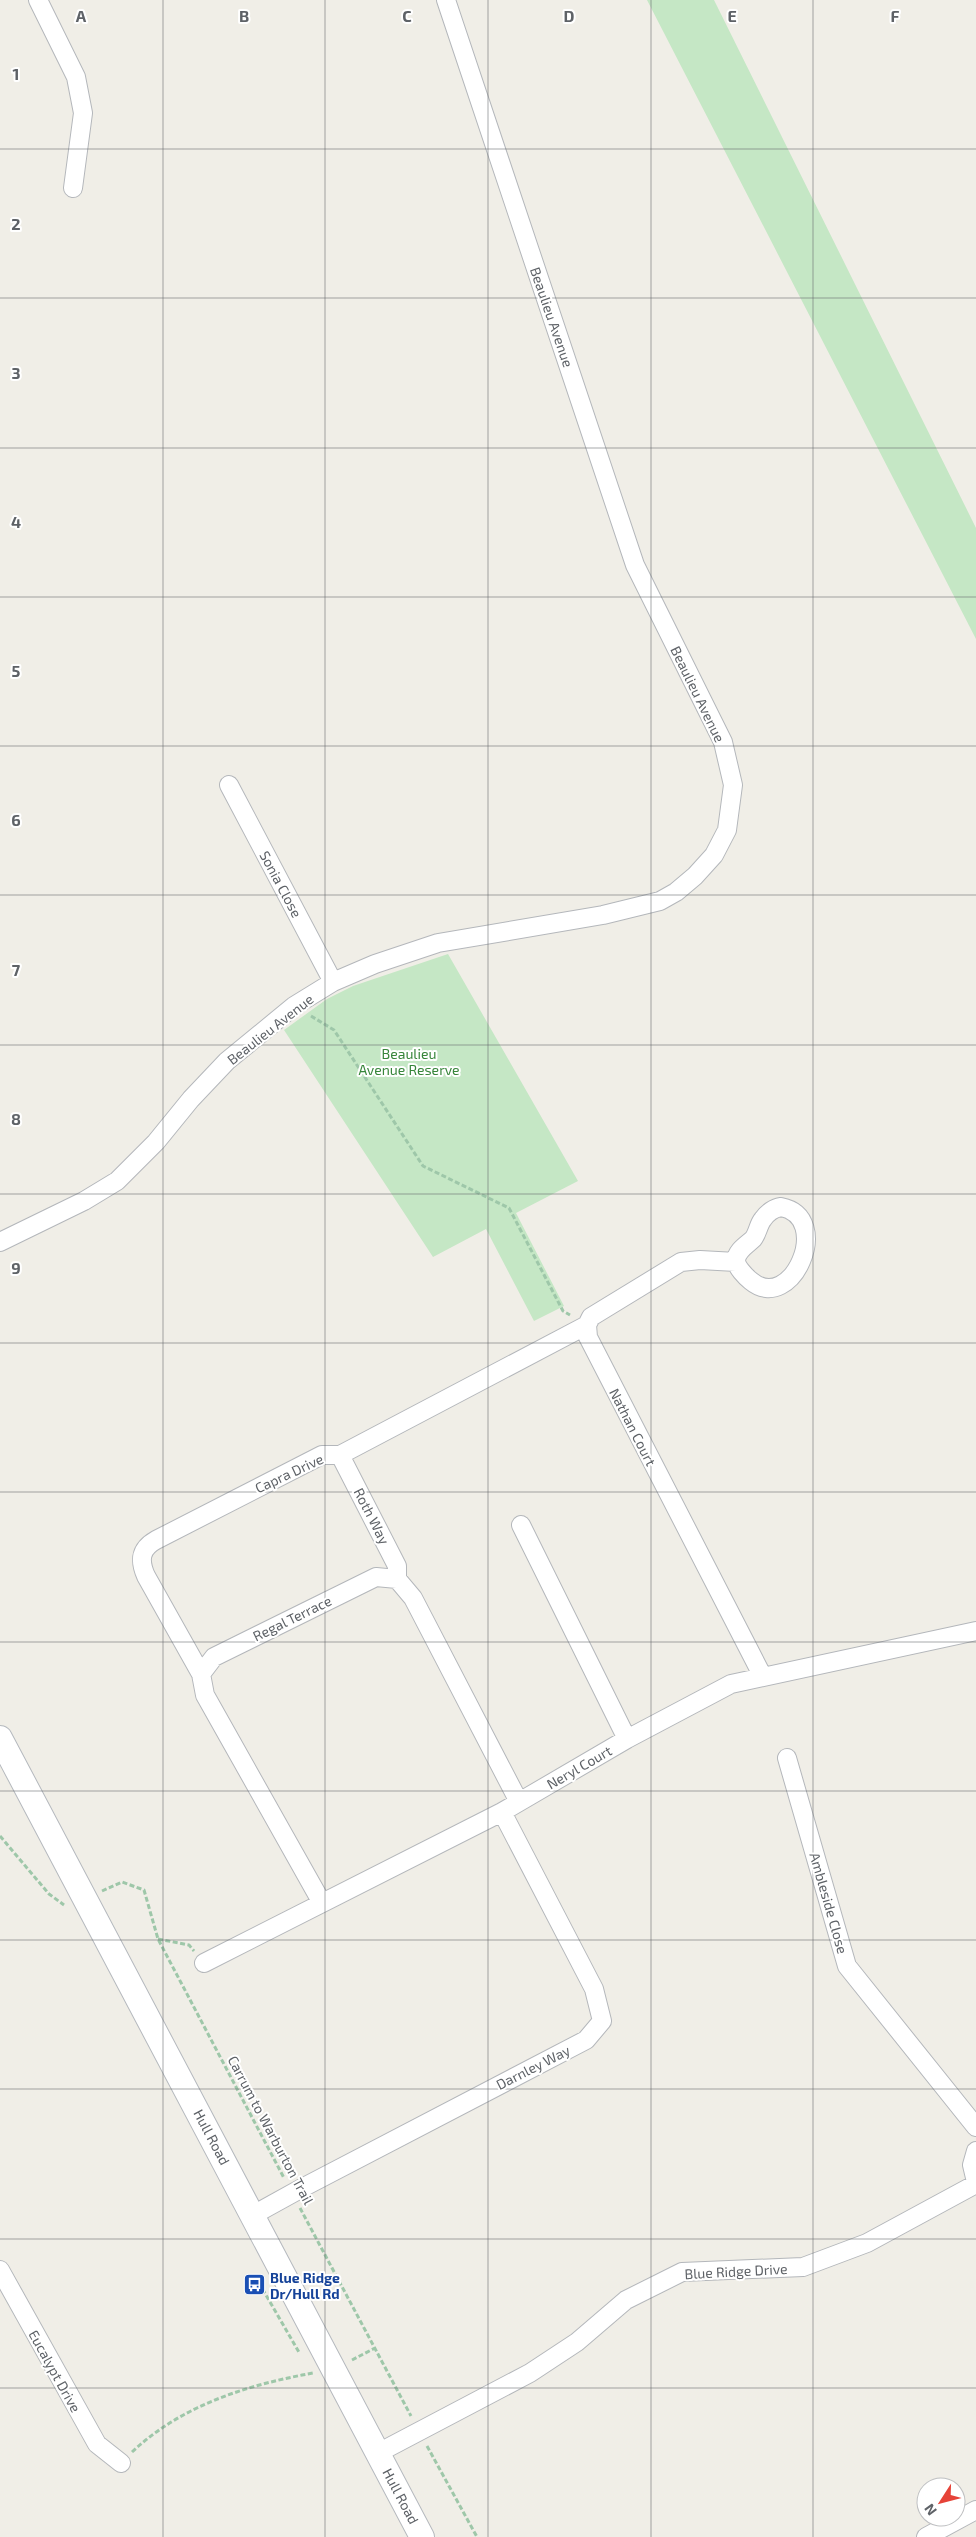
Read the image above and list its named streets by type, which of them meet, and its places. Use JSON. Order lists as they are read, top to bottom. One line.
{"streets":{"main road":["Hull Road"],"street":["Beaulieu Avenue","Sonia Close","Nathan Court","Capra Drive","Roth Way","Regal Terrace","Neryl Court","Ambleside Close","Darnley Way","Blue Ridge Drive","Eucalypt Drive"],"path":["Carrum to Warburton Trail"]},"crossings":[["Beaulieu Avenue","Sonia Close"],["Nathan Court","Capra Drive"],["Nathan Court","Neryl Court"],["Capra Drive","Roth Way"],["Capra Drive","Regal Terrace"],["Roth Way","Regal Terrace"],["Neryl Court","Darnley Way"],["Darnley Way","Carrum to Warburton Trail"],["Darnley Way","Hull Road"],["Carrum to Warburton Trail","Hull Road"],["Carrum to Warburton Trail","Blue Ridge Drive"],["Hull Road","Blue Ridge Drive"]],"parks":["Beaulieu Avenue Reserve"],"places":{"bus stop":["Blue Ridge Dr/Hull Rd"]},"north":"bottom left","grid":{"columns":["A","B","C","D","E","F"],"rows":["1","2","3","4","5","6","7","8","9"]}}
